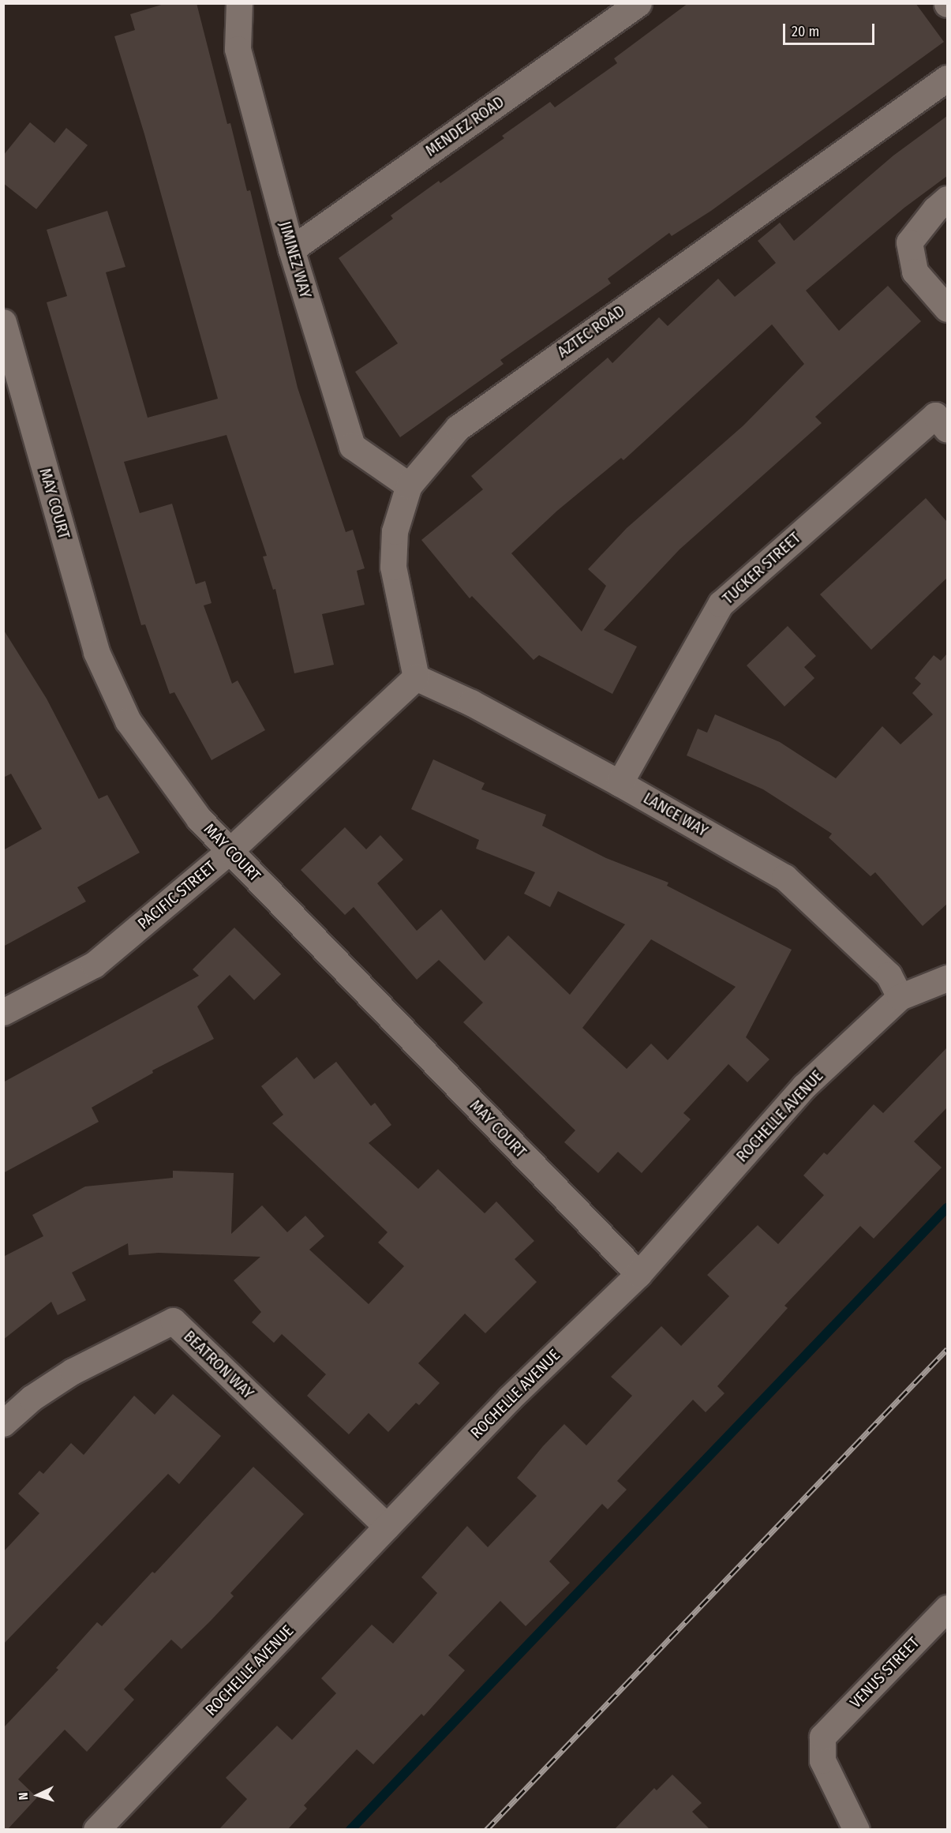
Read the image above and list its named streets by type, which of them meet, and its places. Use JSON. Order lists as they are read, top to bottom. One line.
{"streets":{"street":["MENDEZ ROAD","JIMINEZ WAY","AZTEC ROAD","MAY COURT","TUCKER STREET","LANCE WAY","PACIFIC STREET","ROCHELLE AVENUE","BEATRON WAY","VENUS STREET"]},"crossings":[["MENDEZ ROAD","JIMINEZ WAY"],["JIMINEZ WAY","AZTEC ROAD"],["AZTEC ROAD","LANCE WAY"],["AZTEC ROAD","PACIFIC STREET"],["MAY COURT","PACIFIC STREET"],["MAY COURT","ROCHELLE AVENUE"],["TUCKER STREET","LANCE WAY"],["LANCE WAY","PACIFIC STREET"],["LANCE WAY","ROCHELLE AVENUE"],["ROCHELLE AVENUE","BEATRON WAY"]],"scale_bar":"20 m","north":"left"}
